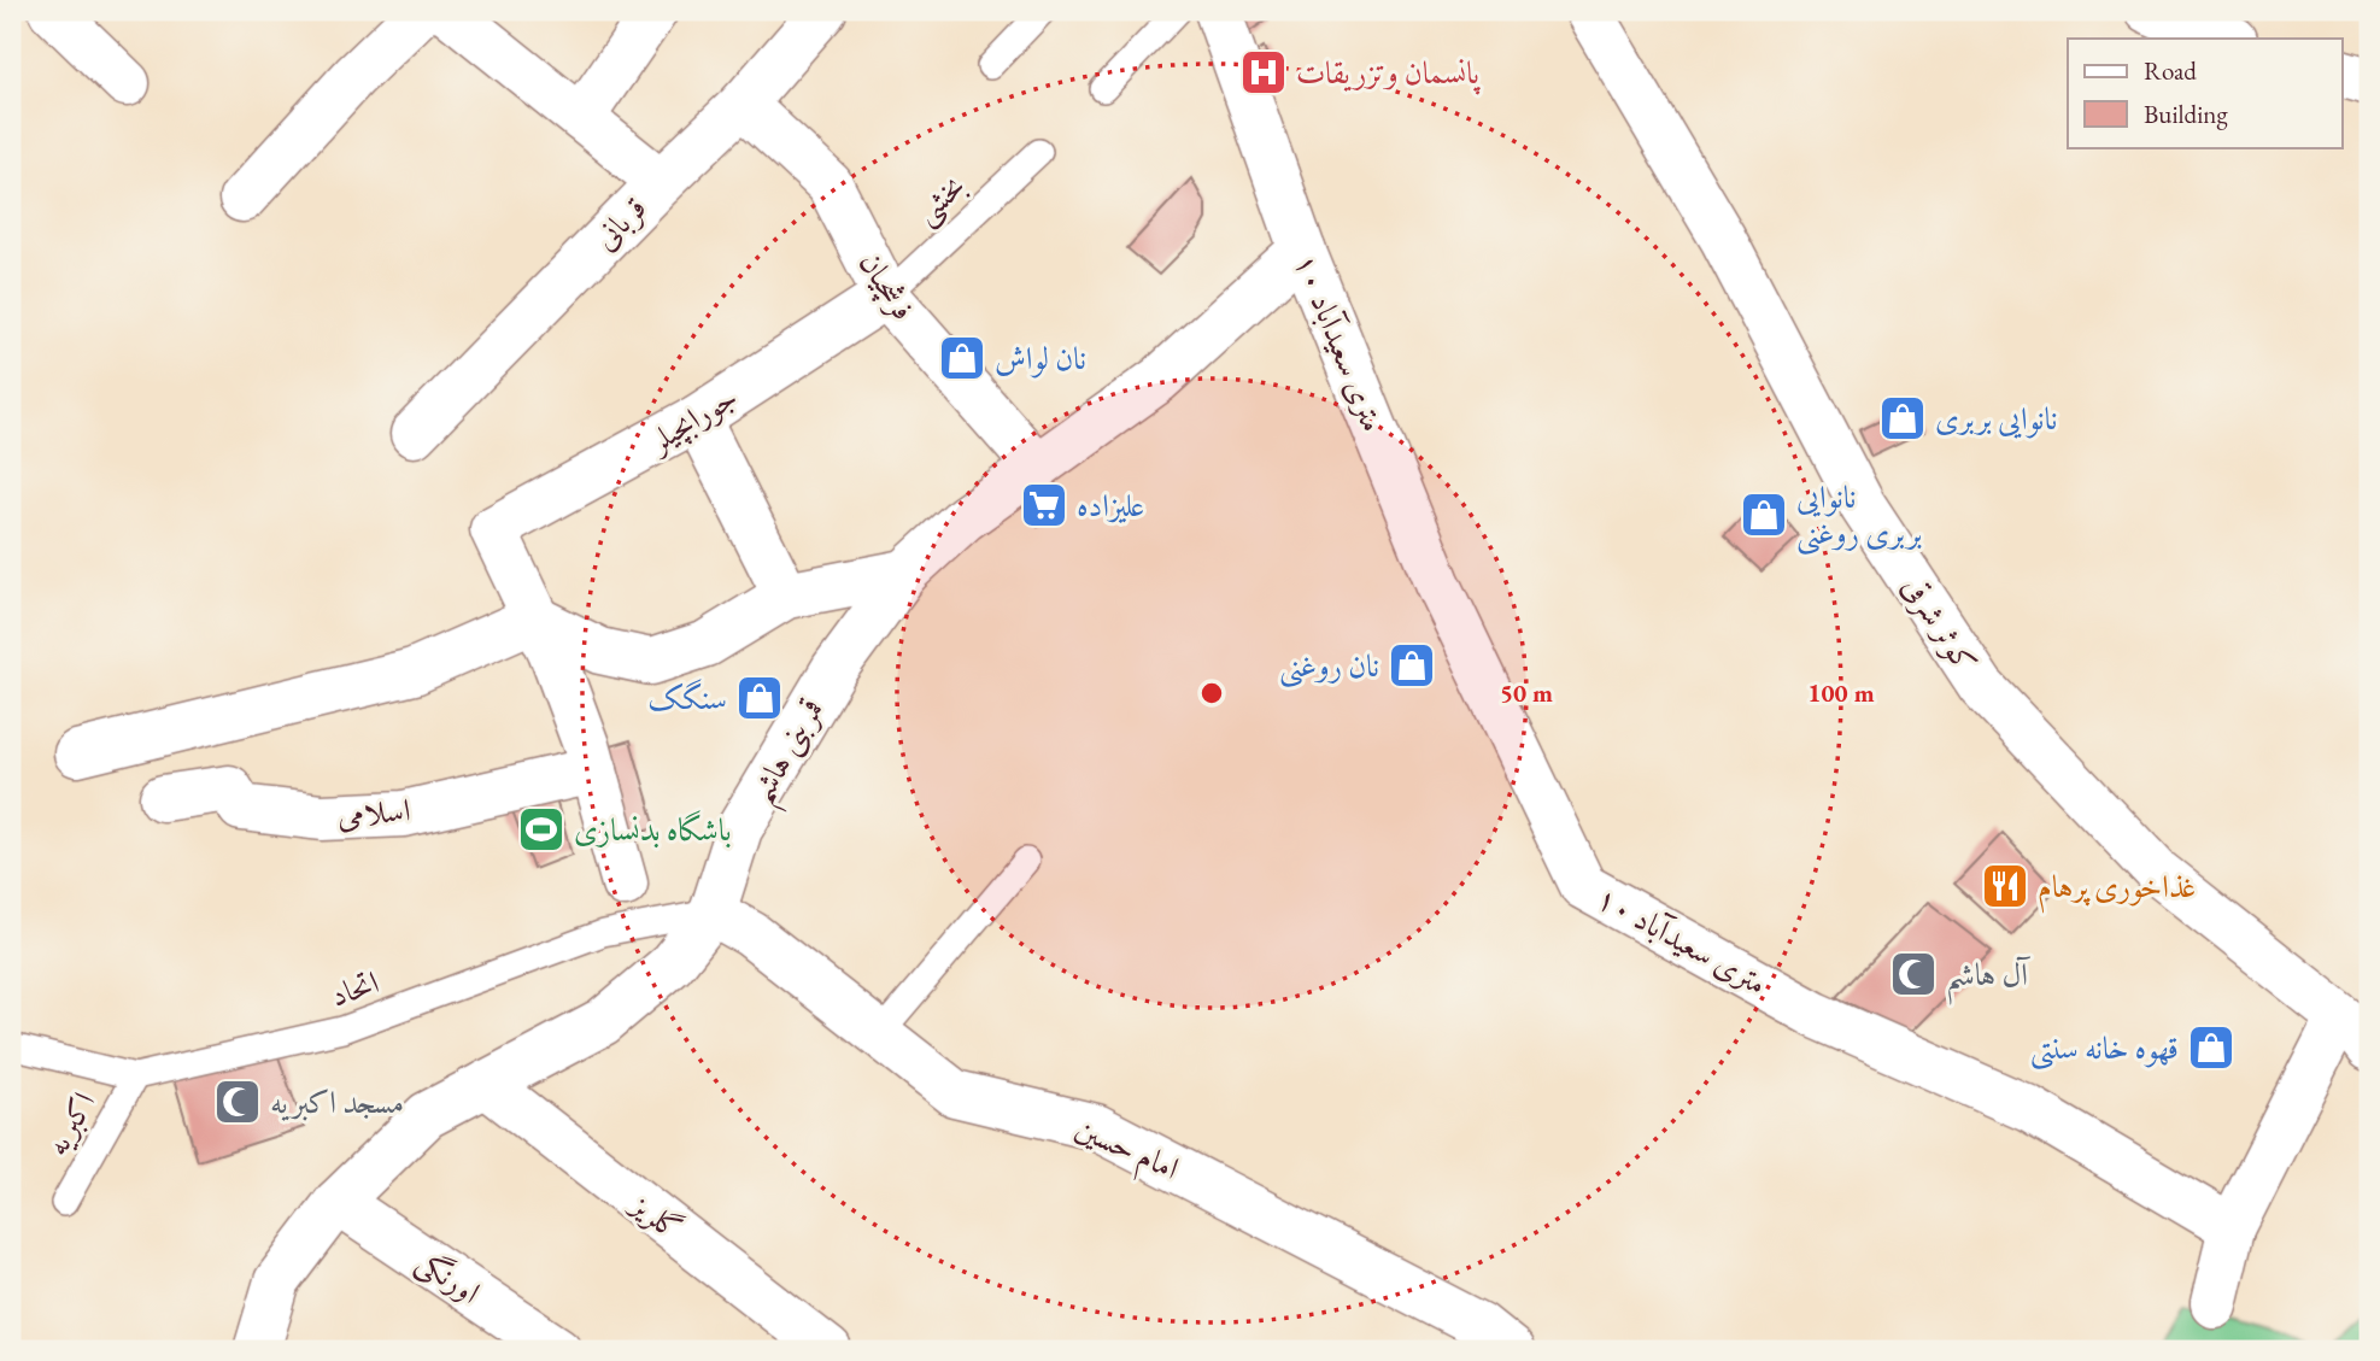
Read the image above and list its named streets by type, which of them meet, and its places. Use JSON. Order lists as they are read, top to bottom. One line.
{"streets":{"street":["قربانی","فرشچیان","۱۰ متری سعیدآباد","جورابچیلر","کوثر شرقی","قمربنی هاشم","اسلامی","امام حسین","گلریز","اورنگی"],"lane":["بخشی","اتحاد","اکبریه"]},"crossings":[["بخشی","فرشچیان"],["بخشی","جورابچیلر"],["قربانی","فرشچیان"],["فرشچیان","جورابچیلر"],["فرشچیان","قمربنی هاشم"],["۱۰ متری سعیدآباد","قمربنی هاشم"],["قمربنی هاشم","اتحاد"],["قمربنی هاشم","امام حسین"],["قمربنی هاشم","گلریز"],["قمربنی هاشم","اورنگی"],["اتحاد","اکبریه"],["اتحاد","امام حسین"]],"places":{"hospital":["پانسمان وتزریقات"],"shop":["نان لواش","نانوایی بربری","نانوایی بربری روغنی","نان روغنی","سنگک","قهوه خانه سنتی"],"supermarket":["علیزاده"],"sports":["باشگاه بدنسازی"],"restaurant":["غذاخوری پرهام"],"mosque":["آل هاشم","مسجد اکبریه"]},"legend":["Road","Building"],"rings":["50 m","100 m"]}
